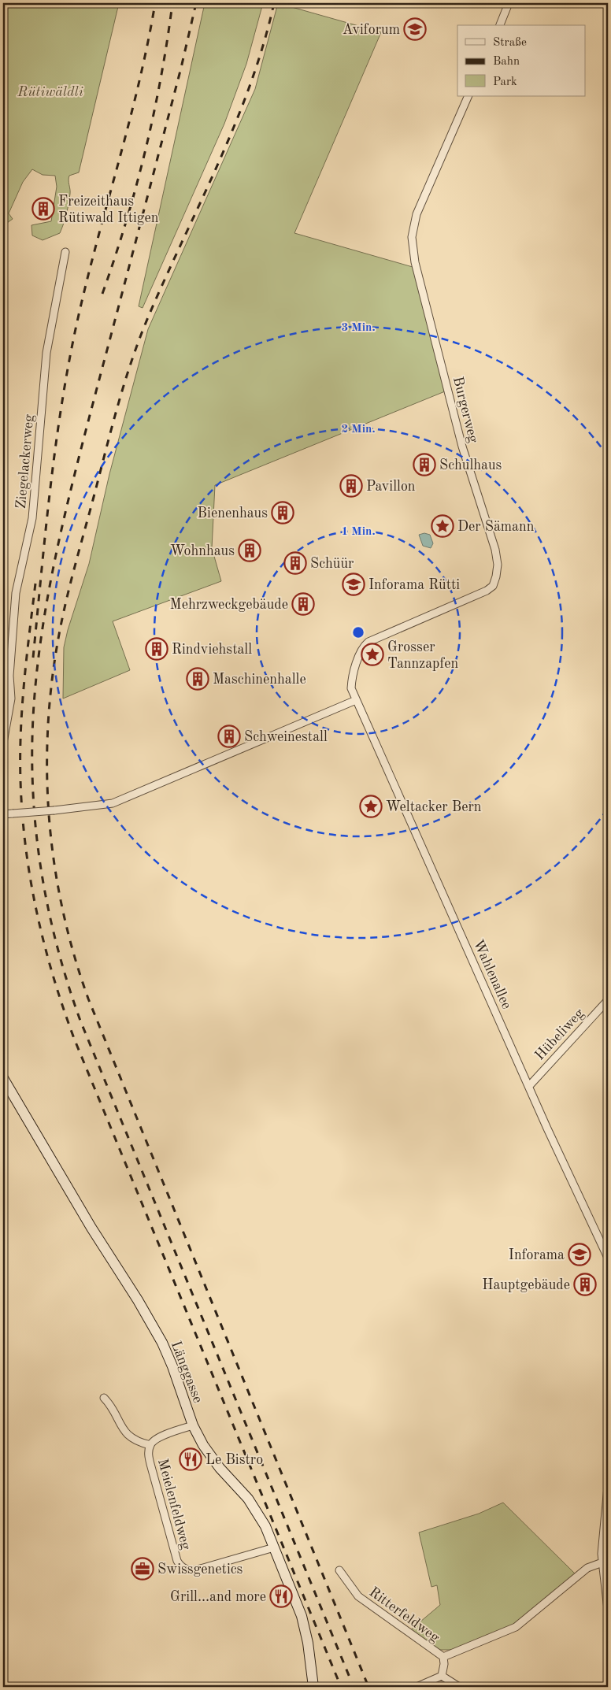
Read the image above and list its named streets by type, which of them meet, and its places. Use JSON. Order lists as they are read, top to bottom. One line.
{"streets":{"street":["Burgerweg","Ziegelackerweg","Wahlenallee","Hübeliweg","Länggasse","Meielenfeldweg","Ritterfeldweg"]},"crossings":[["Burgerweg","Wahlenallee"],["Wahlenallee","Hübeliweg"],["Länggasse","Meielenfeldweg"]],"parks":["Rütiwäldli"],"places":{"school or university":["Aviforum","Inforama Rütti","Inforama"],"building":["Freizeithaus Rütiwald Ittigen","Schulhaus","Pavillon","Bienenhaus","Wohnhaus","Schüür","Mehrzweckgebäude","Rindviehstall","Maschinenhalle","Schweinestall","Hauptgebäude"],"place":["Der Sämann","Grosser Tannzapfen","Weltacker Bern"],"restaurant":["Le Bistro","Grill...and more"],"office":["Swissgenetics"]},"legend":["Straße","Bahn","Park"],"rings":["3 Min.","2 Min.","1 Min."]}
